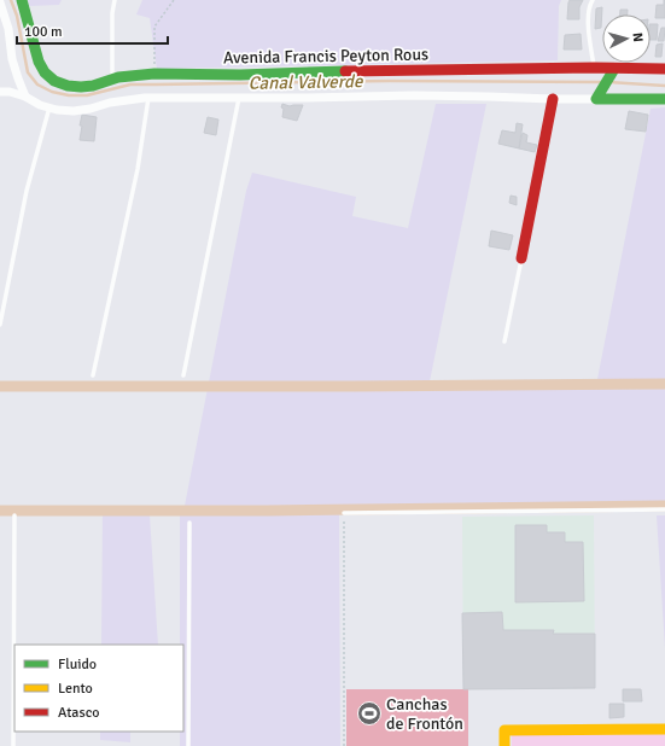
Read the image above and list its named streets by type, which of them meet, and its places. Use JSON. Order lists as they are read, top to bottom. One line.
{"streets":{"street":["Avenida Francis Peyton Rous"]},"water":["Canal Valverde"],"places":{"sports":["Canchas de Frontón"]},"legend":["Fluido","Lento","Atasco"],"scale_bar":"100 m","north":"right"}
